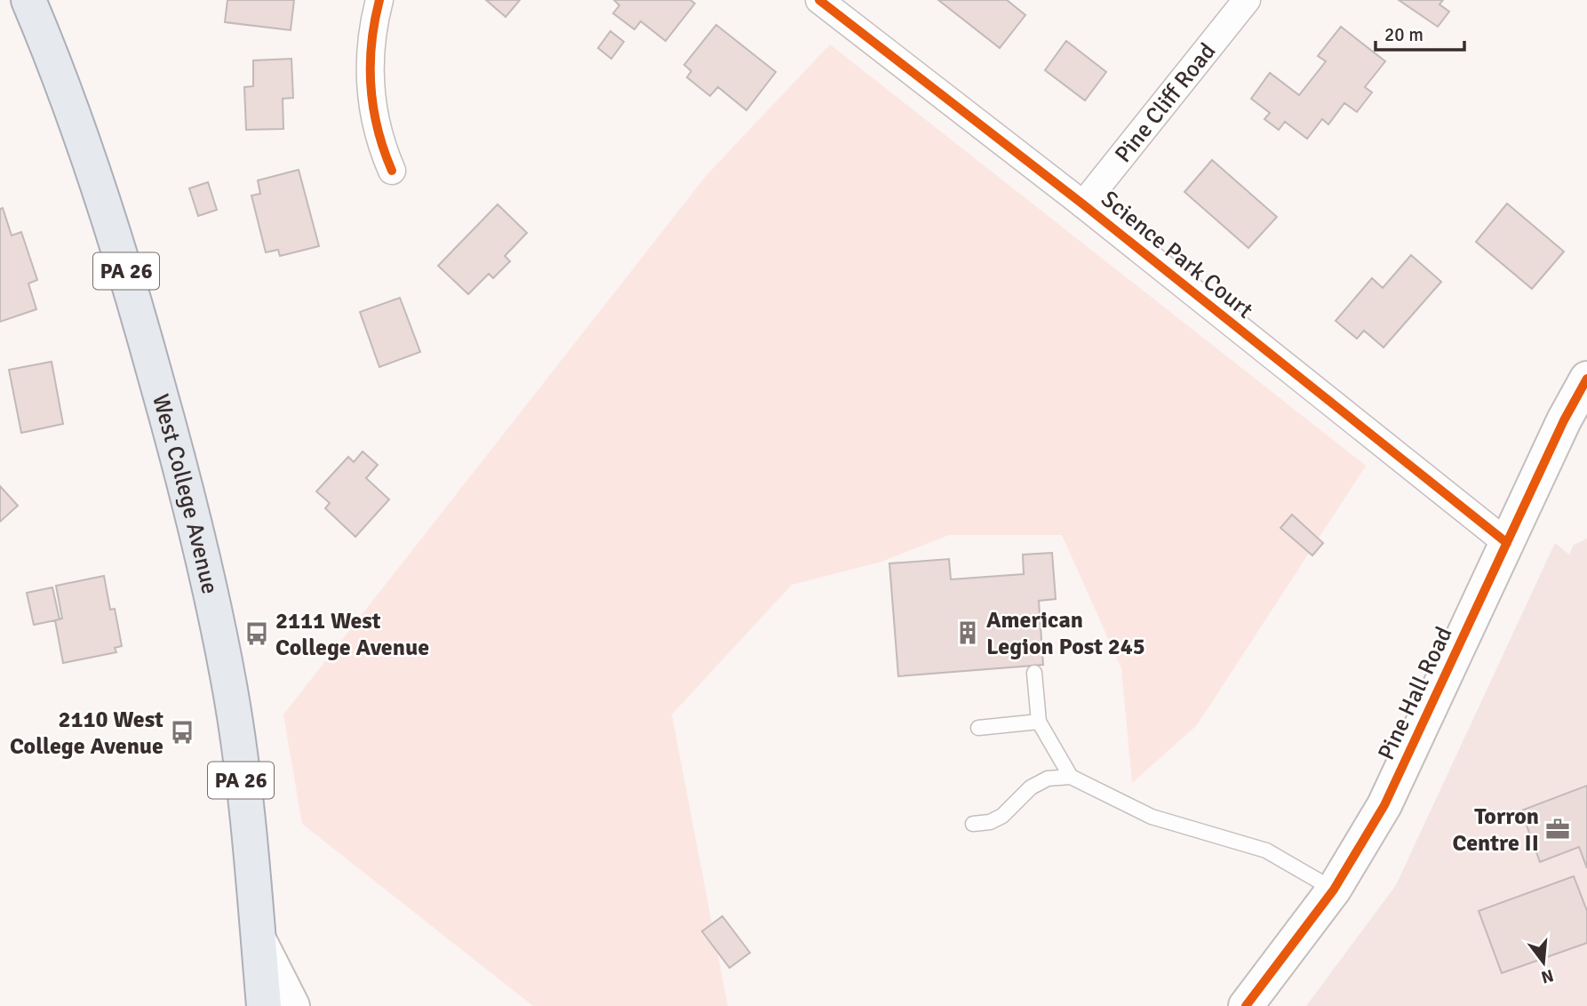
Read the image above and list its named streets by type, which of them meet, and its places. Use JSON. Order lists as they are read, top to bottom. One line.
{"streets":{"main road":["PA 26","West College Avenue"],"street":["Pine Cliff Road","Science Park Court","Pine Hall Road"]},"crossings":[["Pine Cliff Road","Science Park Court"],["Science Park Court","Pine Hall Road"]],"places":{"building":["American Legion Post 245"],"bus stop":["2111 West College Avenue","2110 West College Avenue"],"office":["Torron Centre II"]},"scale_bar":"20 m","north":"bottom"}
